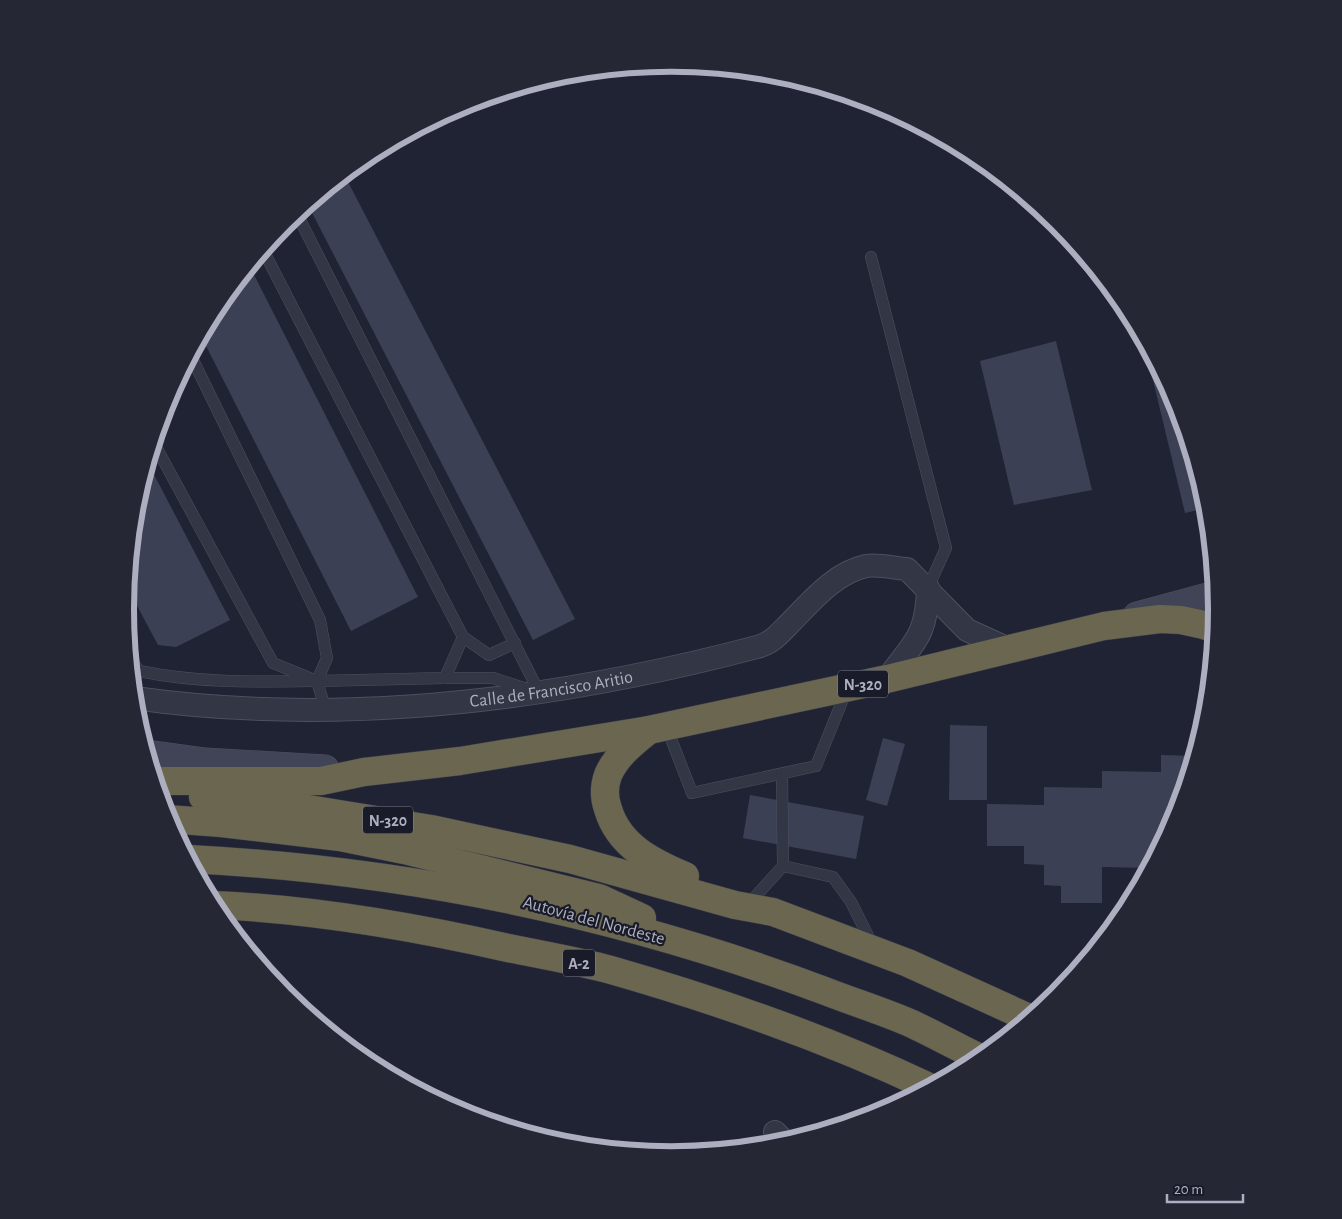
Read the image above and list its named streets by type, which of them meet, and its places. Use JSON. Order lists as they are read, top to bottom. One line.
{"streets":{"highway":["N-320","Autovía del Nordeste","A-2"],"street":["Calle de Francisco Aritio"]},"crossings":[["N-320","Calle de Francisco Aritio"]],"scale_bar":"20 m"}
